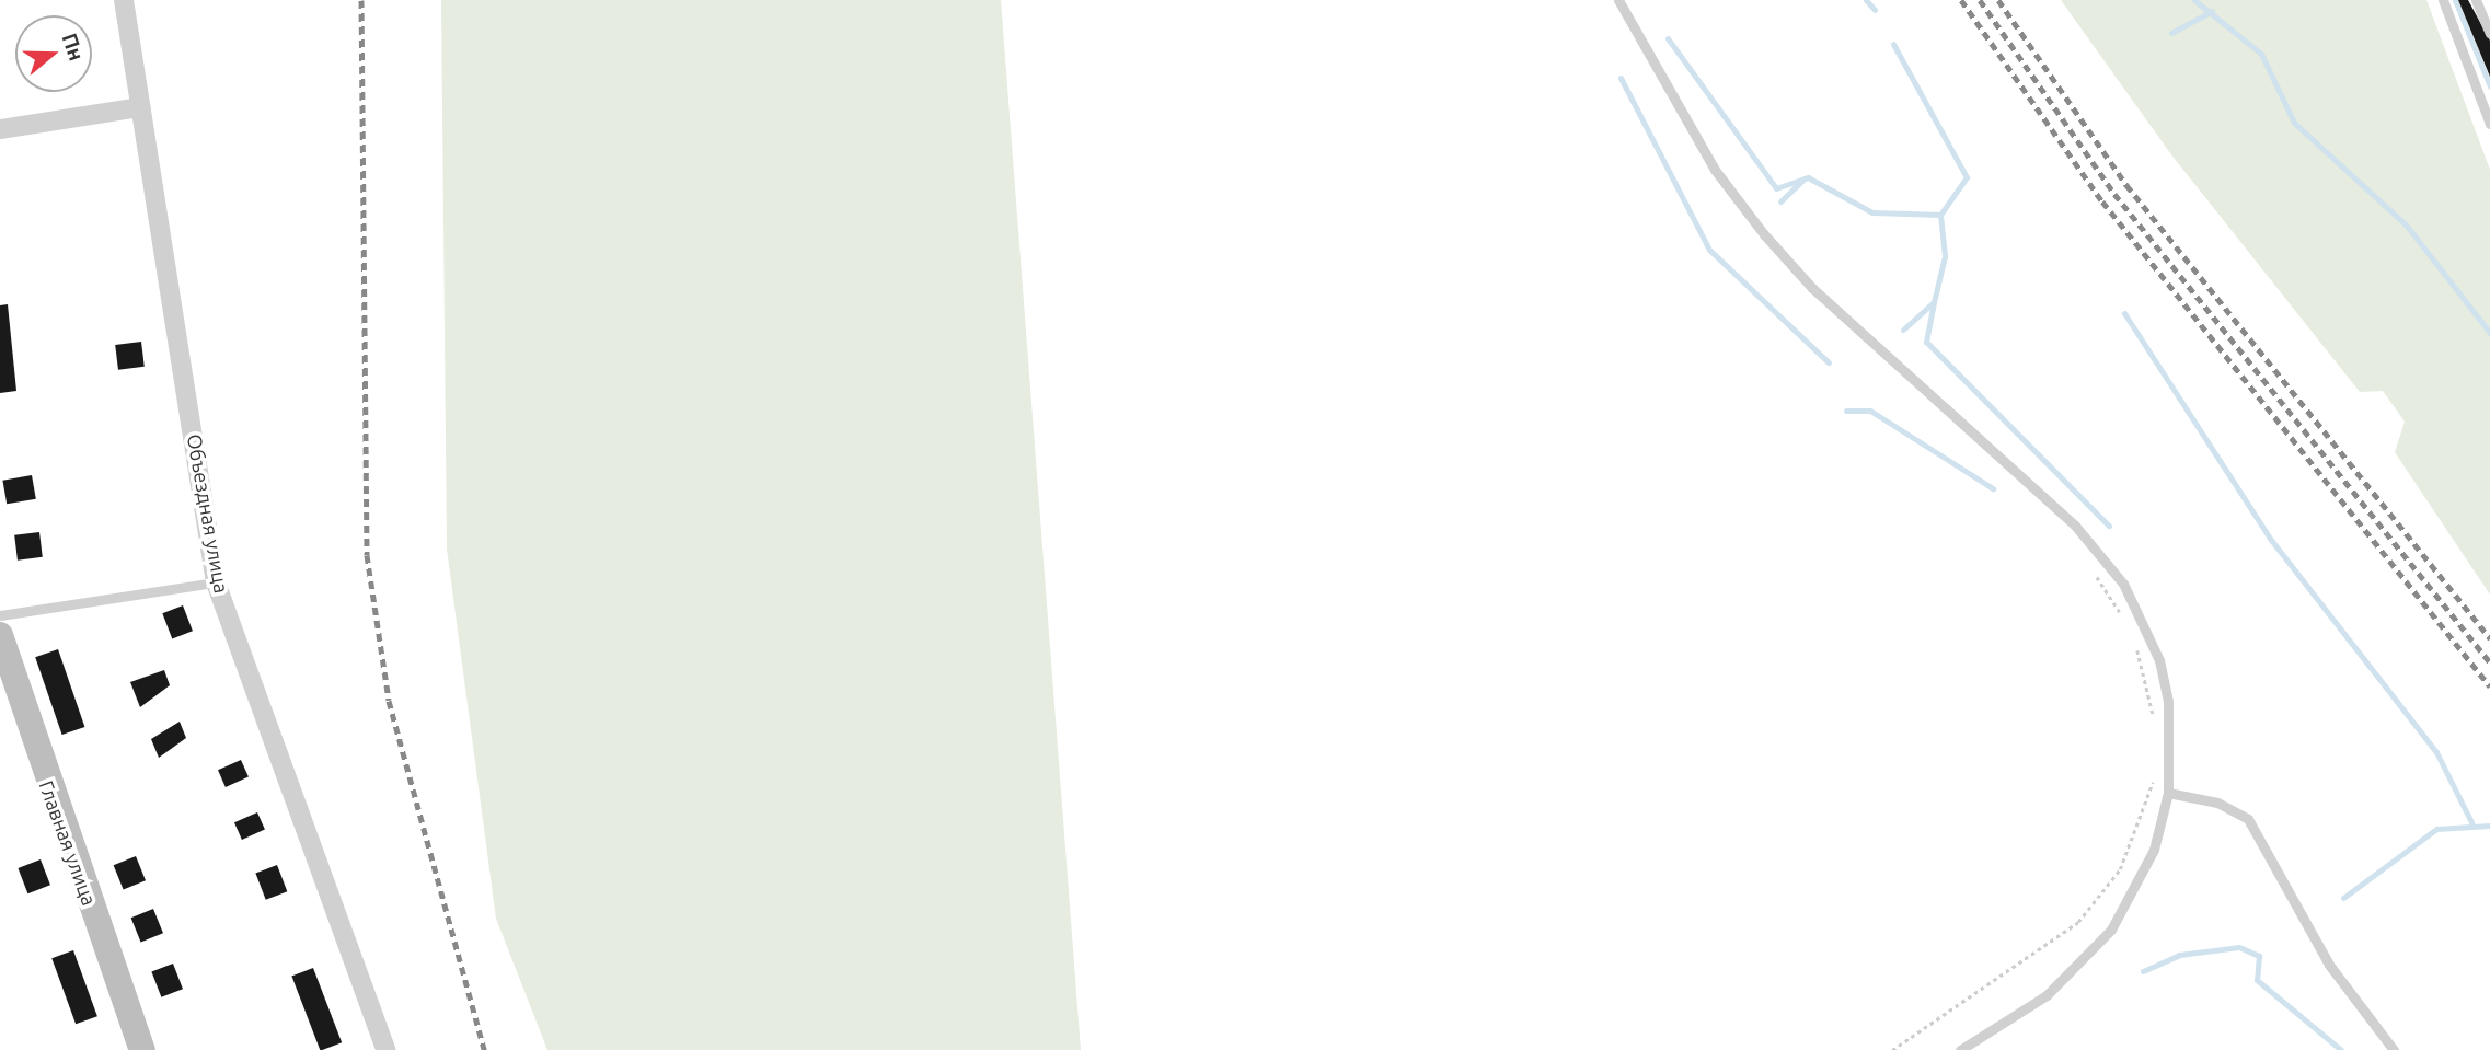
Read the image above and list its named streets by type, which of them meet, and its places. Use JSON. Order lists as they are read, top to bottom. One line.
{"streets":{"street":["Объездная улица","Главная улица"]},"north":"right"}
